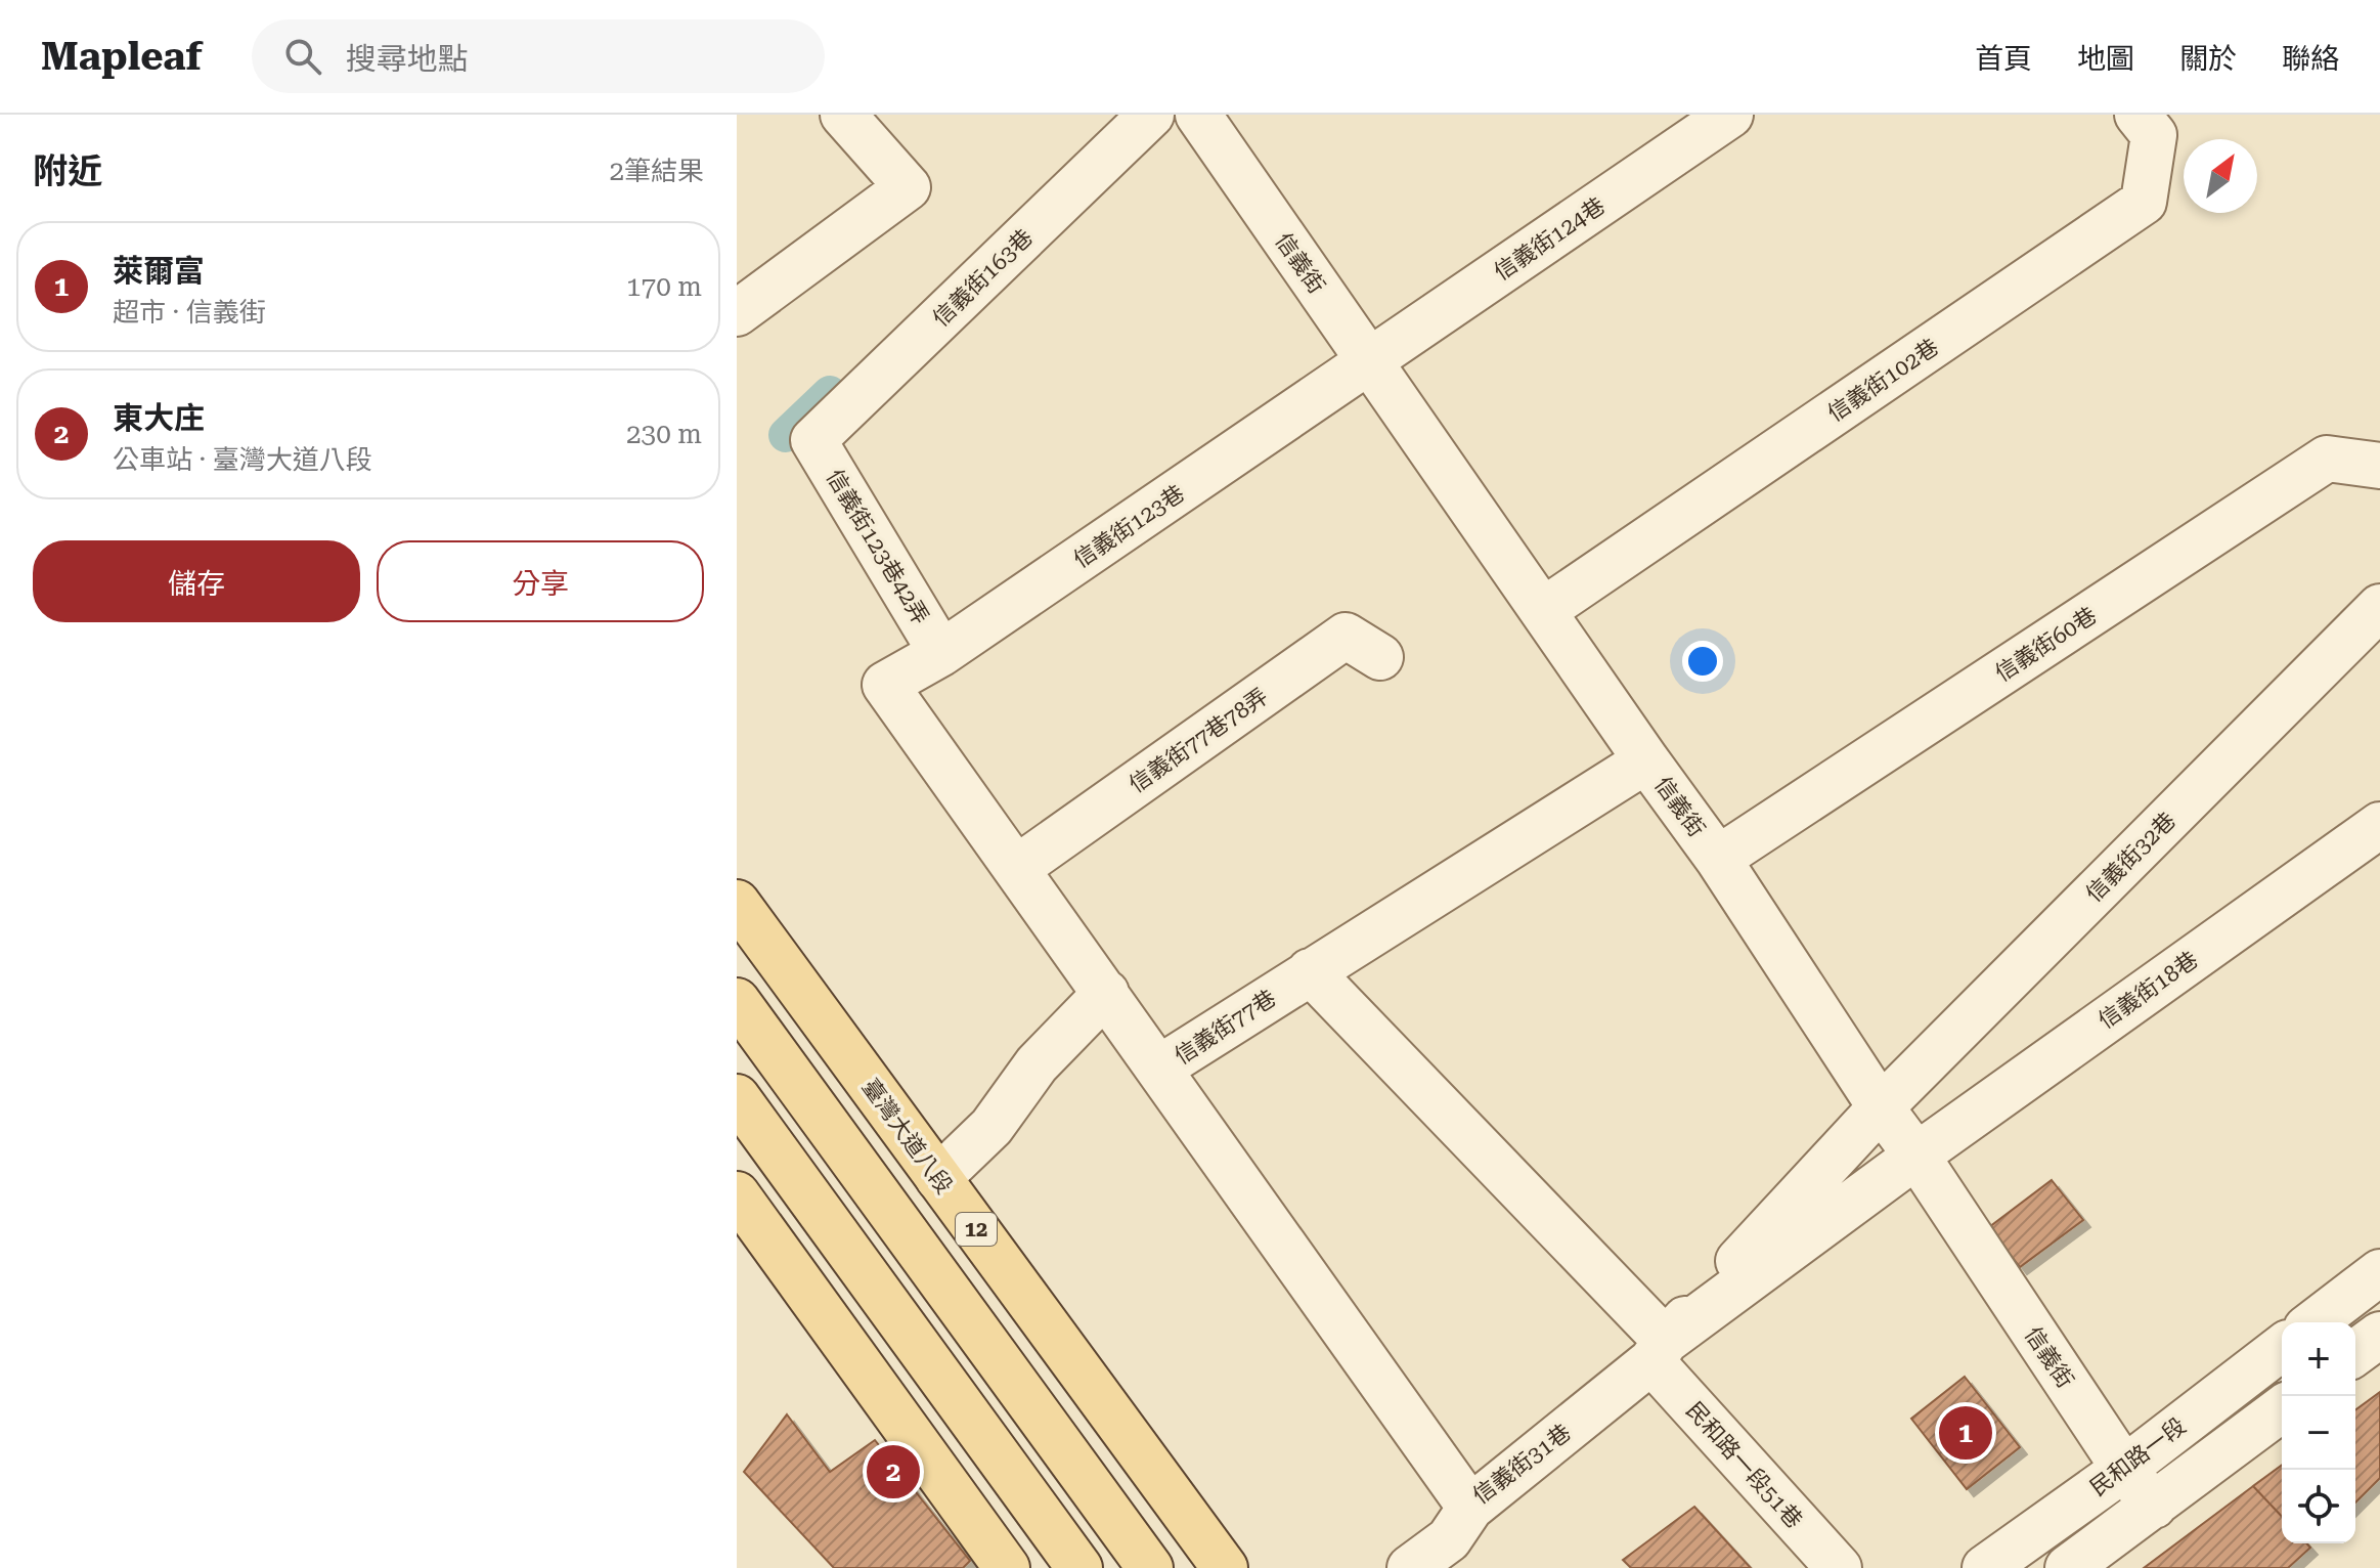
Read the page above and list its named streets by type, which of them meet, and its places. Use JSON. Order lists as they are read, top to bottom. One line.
{"streets":{"main road":["臺灣大道八段","12"],"street":["信義街124巷","信義街","信義街163巷","信義街102巷","信義街123巷","信義街123巷42弄","信義街60巷","信義街77巷78弄","信義街32巷","信義街18巷","信義街77巷","民和路一段","信義街31巷","民和路一段51巷"]},"crossings":[["信義街124巷","信義街"],["信義街124巷","信義街123巷"],["信義街","信義街102巷"],["信義街","信義街123巷"],["信義街","信義街60巷"],["信義街","信義街32巷"],["信義街","信義街18巷"],["信義街","信義街77巷"],["信義街","民和路一段"],["信義街","信義街31巷"],["信義街163巷","信義街123巷42弄"],["信義街123巷","信義街123巷42弄"],["信義街123巷","信義街77巷"],["信義街77巷78弄","信義街77巷"],["信義街32巷","信義街31巷"],["信義街32巷","民和路一段51巷"],["信義街18巷","信義街31巷"],["信義街77巷","信義街31巷"],["信義街77巷","民和路一段51巷"],["信義街31巷","民和路一段51巷"]],"north":"top right","page":{"header":"Mapleaf","search":"搜尋地點","nav":["首頁","地圖","關於","聯絡"],"heading":["附近","2筆結果"],"list":[{"mark":"1","name":"萊爾富","note":"超市 · 信義街","value":"170 m"},{"mark":"2","name":"東大庄","note":"公車站 · 臺灣大道八段","value":"230 m"}],"buttons":["儲存","分享"],"map_buttons":["+","−"],"pins":["1","2"]}}
